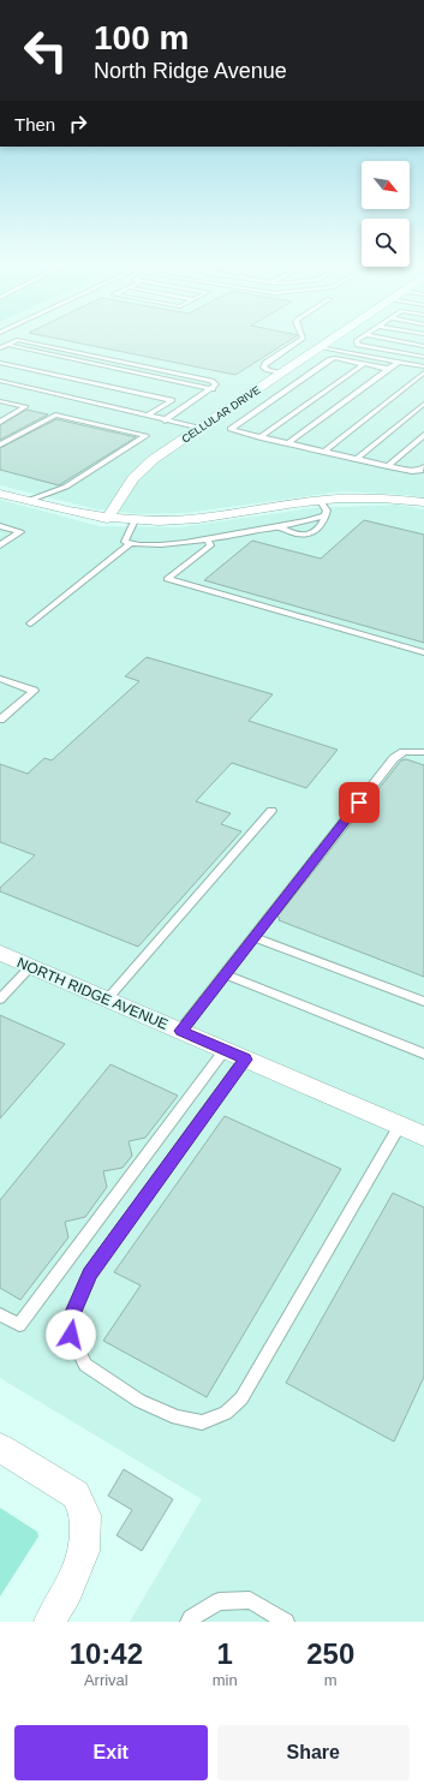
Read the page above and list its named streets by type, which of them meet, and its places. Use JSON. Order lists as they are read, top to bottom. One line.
{"streets":{"street":["CELLULAR DRIVE","NORTH RIDGE AVENUE"]},"north":"bottom right","page":{"turn":["100 m","North Ridge Avenue"],"then":"Then","eta":["10:42","Arrival","1","min","250","m"],"buttons":["Exit","Share"]}}
